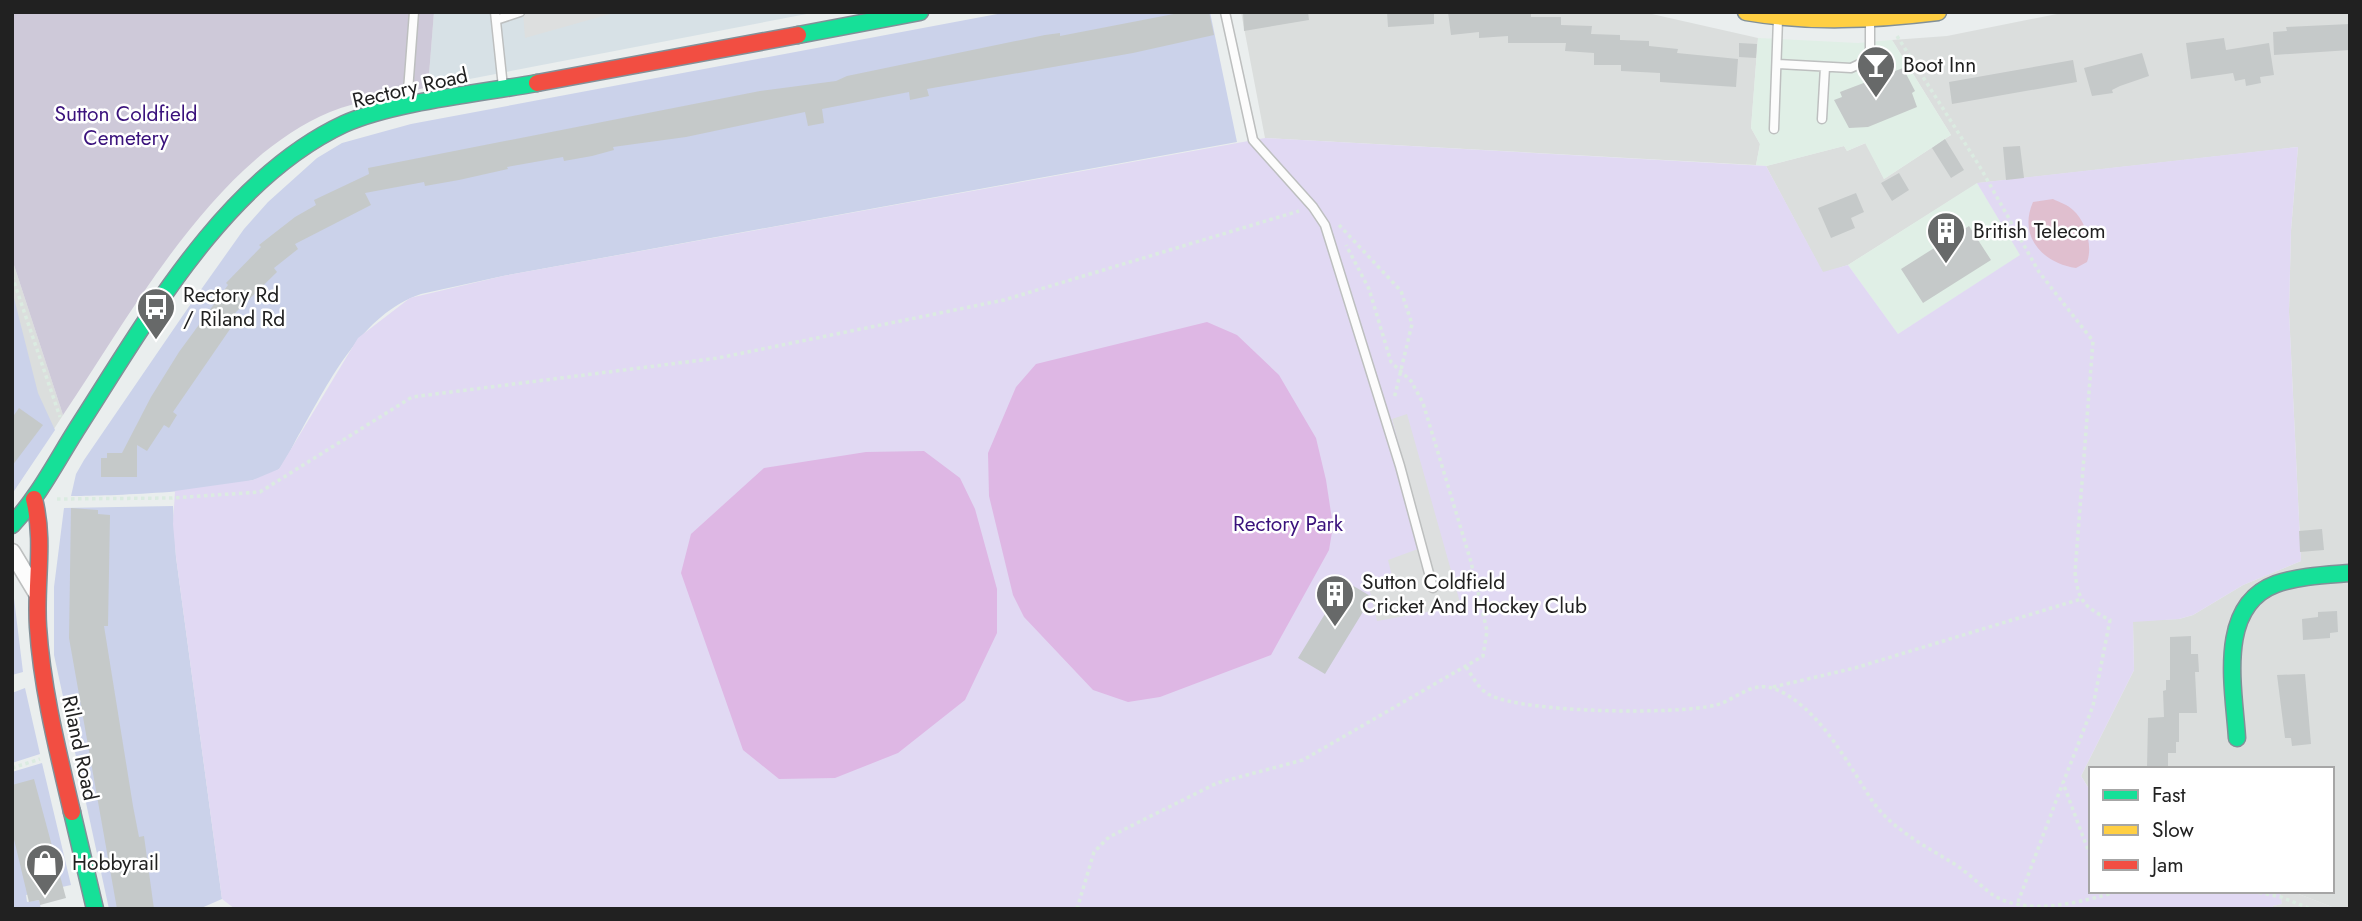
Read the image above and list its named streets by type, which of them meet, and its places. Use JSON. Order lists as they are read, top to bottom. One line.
{"streets":{"street":["Rectory Road","Riland Road"]},"crossings":[["Rectory Road","Riland Road"]],"parks":["Sutton Coldfield Cemetery","Rectory Park"],"places":{"bar":["Boot Inn"],"building":["British Telecom","Sutton Coldfield Cricket And Hockey Club"],"bus stop":["Rectory Rd / Riland Rd"],"shop":["Hobbyrail"]},"legend":["Fast","Slow","Jam"]}
